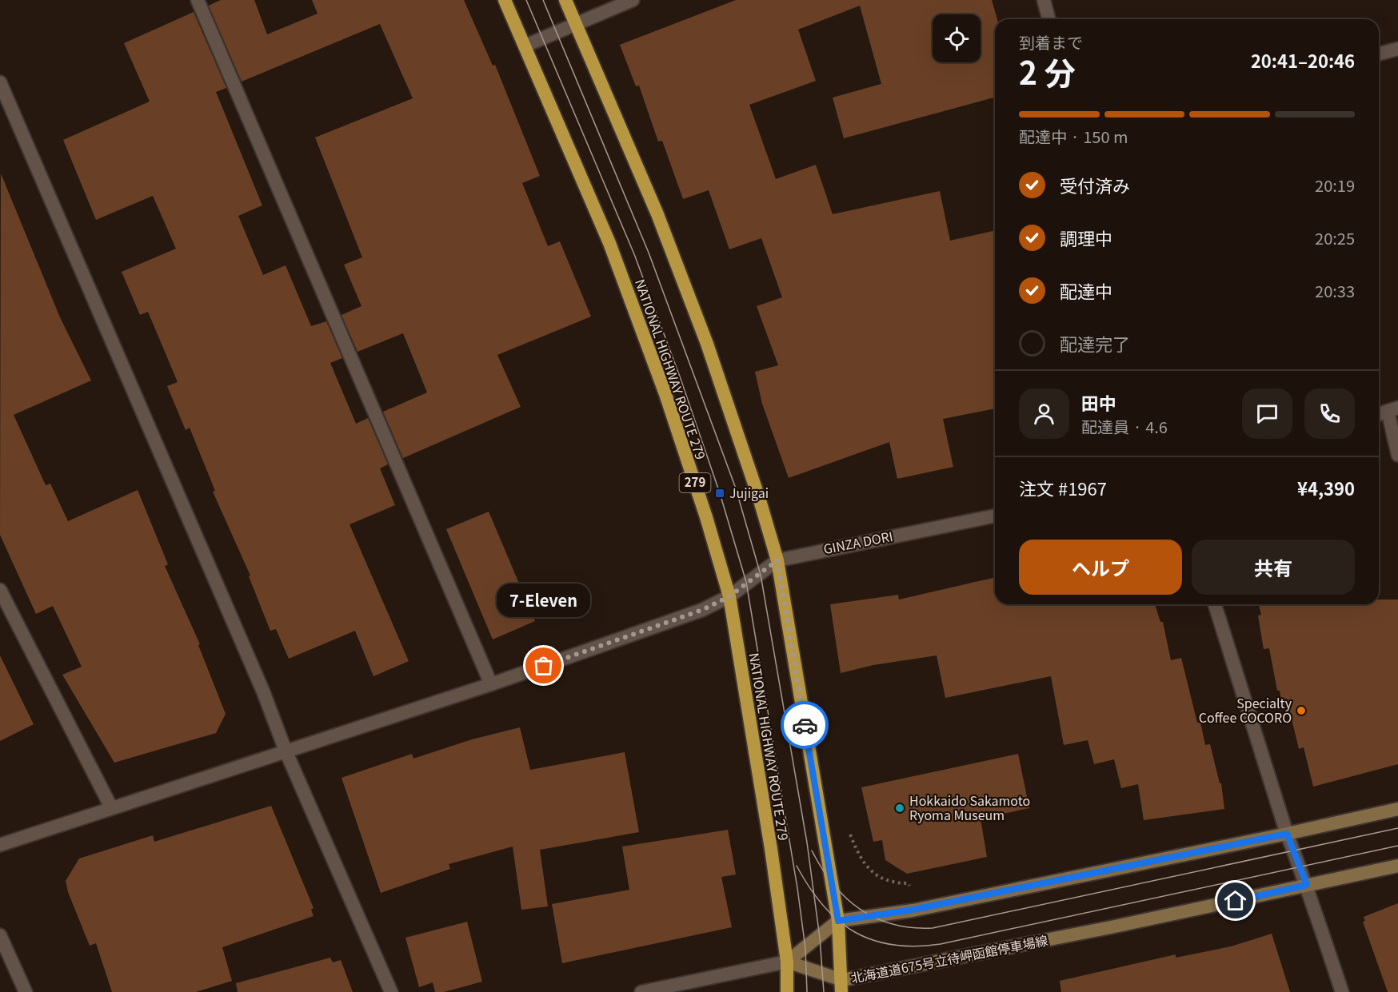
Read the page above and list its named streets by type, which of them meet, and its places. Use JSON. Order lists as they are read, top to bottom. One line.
{"streets":{"highway":["NATIONAL HIGHWAY ROUTE 279","279"],"main road":["北海道道675号立待岬函館停車場線"],"street":["GINZA DORI"]},"crossings":[["NATIONAL HIGHWAY ROUTE 279","GINZA DORI"],["NATIONAL HIGHWAY ROUTE 279","北海道道675号立待岬函館停車場線"]],"places":{"transit":["Jujigai"],"other":["7-Eleven","Specialty Coffee COCORO","Hokkaido Sakamoto Ryoma Museum"]},"page":{"heading":["2 分","到着まで","20:41–20:46"],"panel":["田中","配達員 · 4.6","注文 #1967","¥4,390"],"bar":"配達中 · 150 m","list":[["受付済み","20:19"],["調理中","20:25"],["配達中","20:33"],"配達完了"],"buttons":["ヘルプ","共有"],"bubble":"7-Eleven"}}
